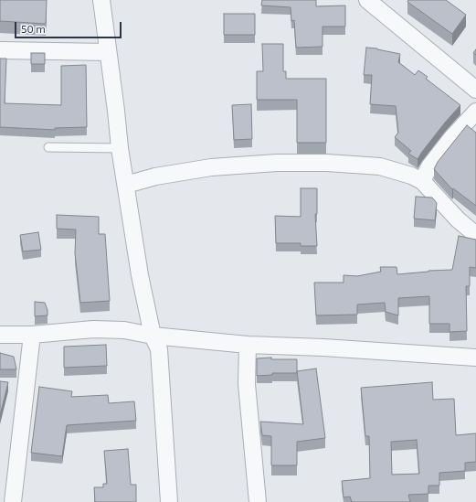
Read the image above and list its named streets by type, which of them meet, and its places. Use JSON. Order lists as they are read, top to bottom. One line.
{"scale_bar":"50 m"}
